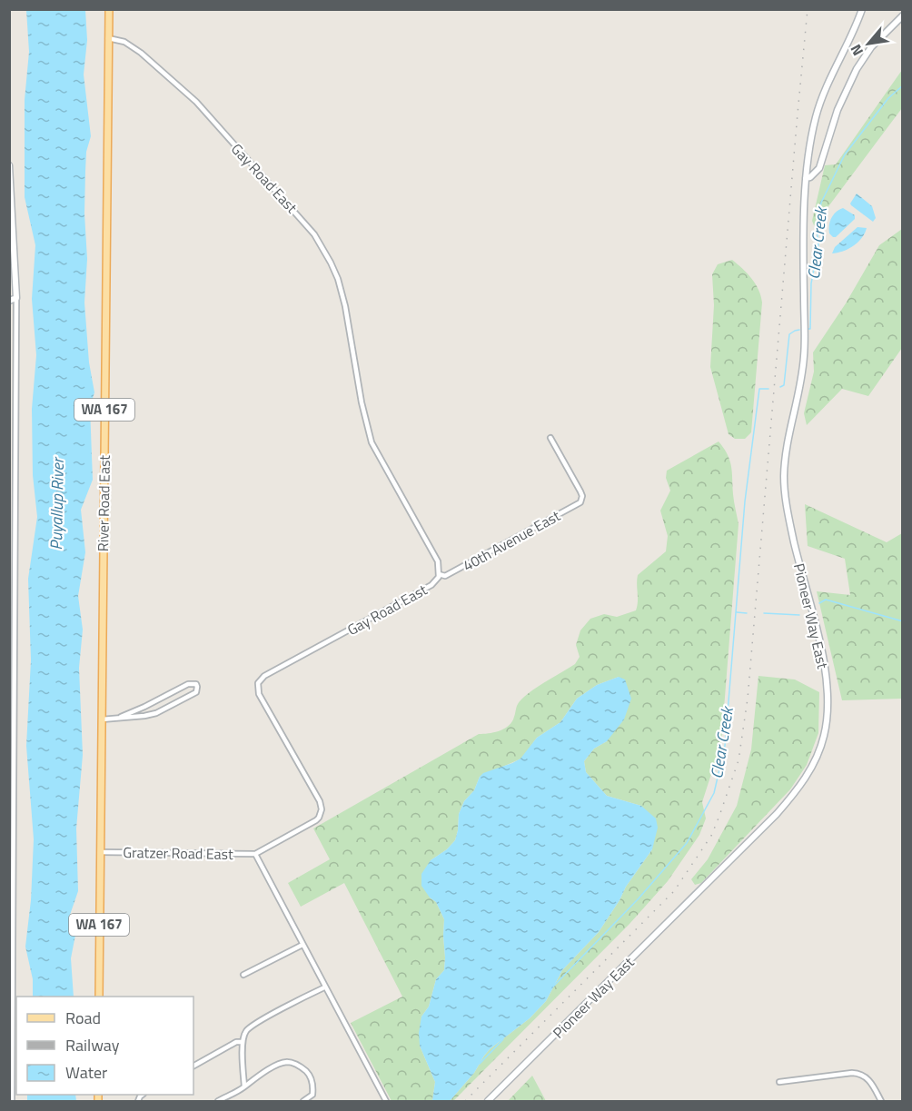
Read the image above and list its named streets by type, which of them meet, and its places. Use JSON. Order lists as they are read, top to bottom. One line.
{"streets":{"main road":["WA 167","River Road East","Pioneer Way East"],"street":["Gay Road East","40th Avenue East","Gratzer Road East"]},"crossings":[["Gay Road East","River Road East"],["Gay Road East","40th Avenue East"],["Gay Road East","Gratzer Road East"],["River Road East","Gratzer Road East"]],"water":["Clear Creek","Puyallup River"],"legend":["Road","Railway","Water"],"north":"bottom left"}
